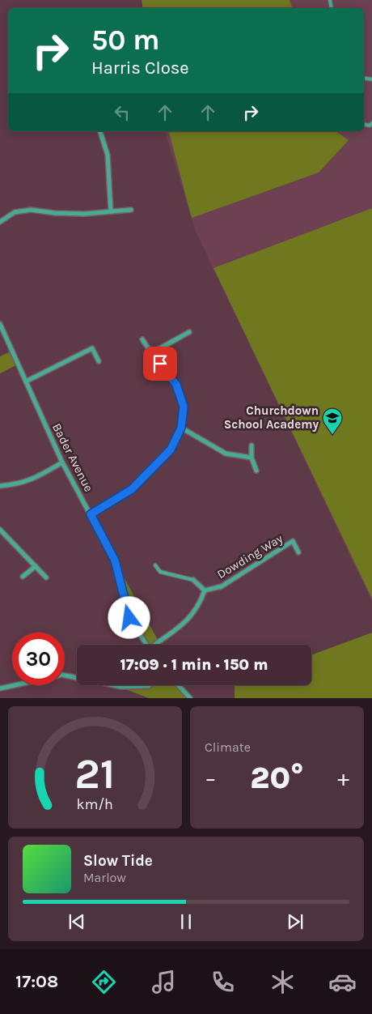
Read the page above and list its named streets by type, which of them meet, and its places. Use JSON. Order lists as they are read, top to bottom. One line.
{"streets":{"street":["Bader Avenue","Dowding Way"]},"places":{"school or university":["Churchdown School Academy"]},"page":{"turn":["50 m","Harris Close"],"limit":"30","trip":"17:09 · 1 min · 150 m","tile":"Climate","heat":["−","20°","+"],"song":["Slow Tide","Marlow"],"tabs":"17:08","gauge":["21","km/h"]}}
